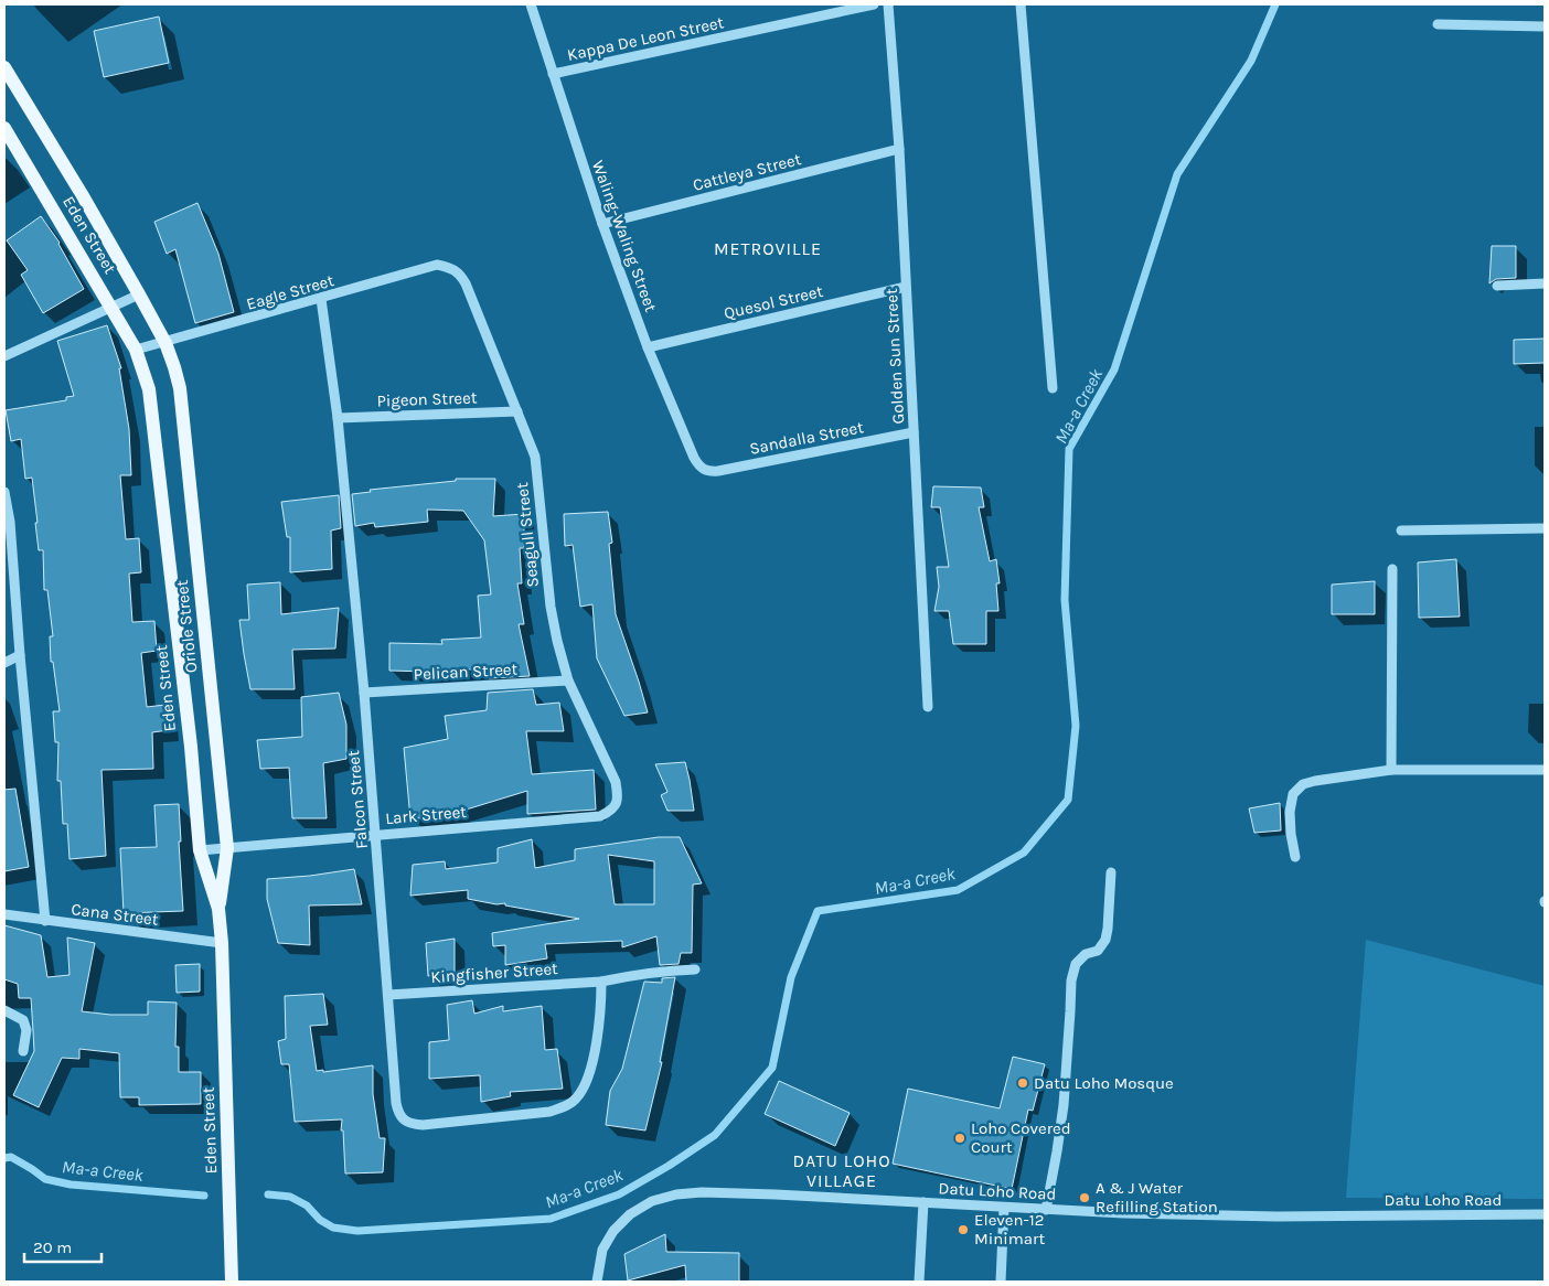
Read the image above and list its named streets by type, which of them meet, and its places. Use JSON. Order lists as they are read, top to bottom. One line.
{"streets":{"main road":["Eden Street","Oriole Street"],"street":["Kappa De Leon Street","Cattleya Street","Waling-Waling Street","Eagle Street","Quesol Street","Golden Sun Street","Pigeon Street","Sandalla Street","Seagull Street","Pelican Street","Falcon Street","Lark Street","Cana Street","Kingfisher Street","Datu Loho Road"]},"crossings":[["Kappa De Leon Street","Waling-Waling Street"],["Cattleya Street","Waling-Waling Street"],["Cattleya Street","Golden Sun Street"],["Eden Street","Eagle Street"],["Eden Street","Oriole Street"],["Eden Street","Lark Street"],["Eden Street","Cana Street"],["Waling-Waling Street","Quesol Street"],["Waling-Waling Street","Sandalla Street"],["Eagle Street","Seagull Street"],["Eagle Street","Oriole Street"],["Eagle Street","Falcon Street"],["Quesol Street","Golden Sun Street"],["Golden Sun Street","Sandalla Street"],["Pigeon Street","Seagull Street"],["Pigeon Street","Falcon Street"],["Seagull Street","Pelican Street"],["Seagull Street","Lark Street"],["Oriole Street","Lark Street"],["Pelican Street","Falcon Street"],["Falcon Street","Lark Street"],["Falcon Street","Kingfisher Street"]],"districts":["METROVILLE","DATU LOHO VILLAGE"],"water":["Ma-a Creek"],"places":["Datu Loho Mosque","Loho Covered Court","A & J Water Refilling Station","Eleven-12 Minimart"],"scale_bar":"20 m"}
